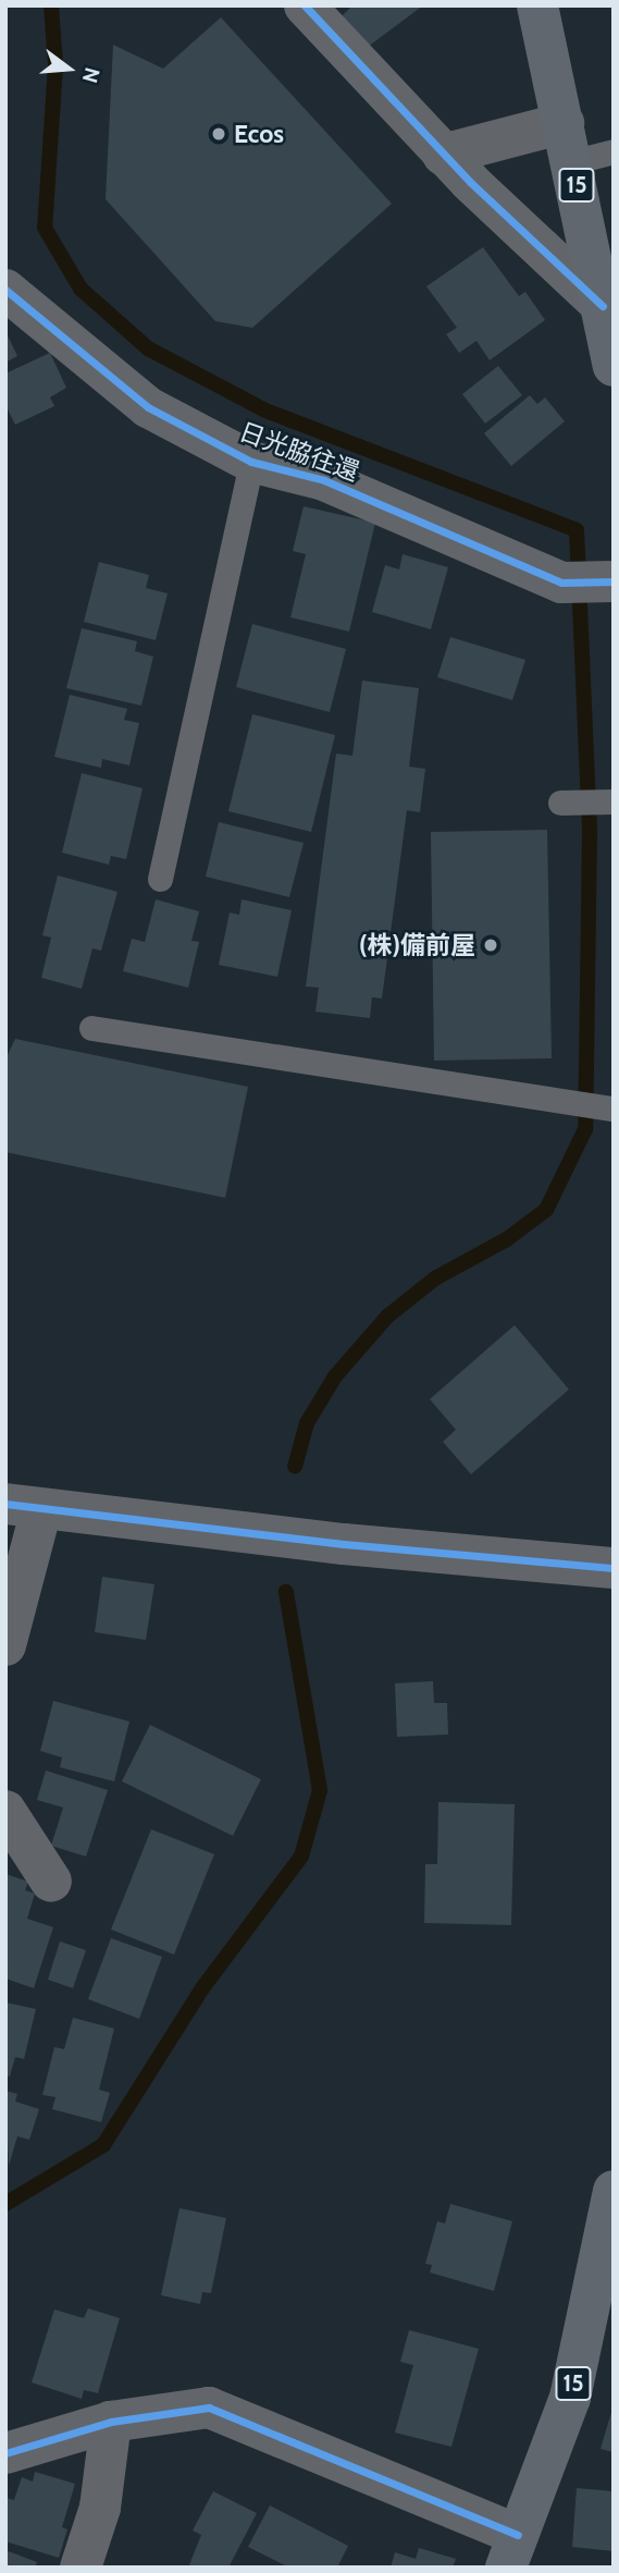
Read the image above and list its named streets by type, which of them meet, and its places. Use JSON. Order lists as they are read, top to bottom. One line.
{"streets":{"main road":["15"],"street":["日光脇往還"]},"places":["Ecos","(株)備前屋"],"north":"right"}
